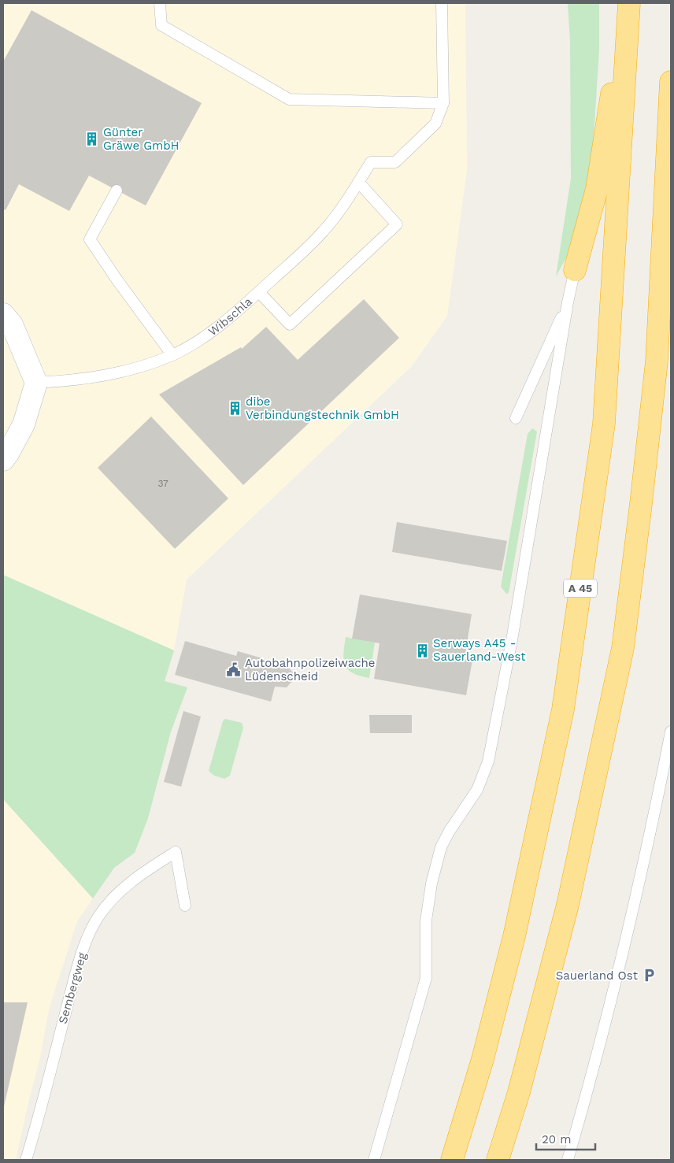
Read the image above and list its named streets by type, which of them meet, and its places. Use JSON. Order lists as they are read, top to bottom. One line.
{"streets":{"highway":["A 45"],"lane":["Wibschla","Sembergweg"]},"places":{"building":["Günter Gräwe GmbH","dibe Verbindungstechnik GmbH","Serways A45 - Sauerland-West"],"public building":["Autobahnpolizeiwache Lüdenscheid"],"parking":["Sauerland Ost"]},"house_numbers":["37"],"scale_bar":"20 m"}
